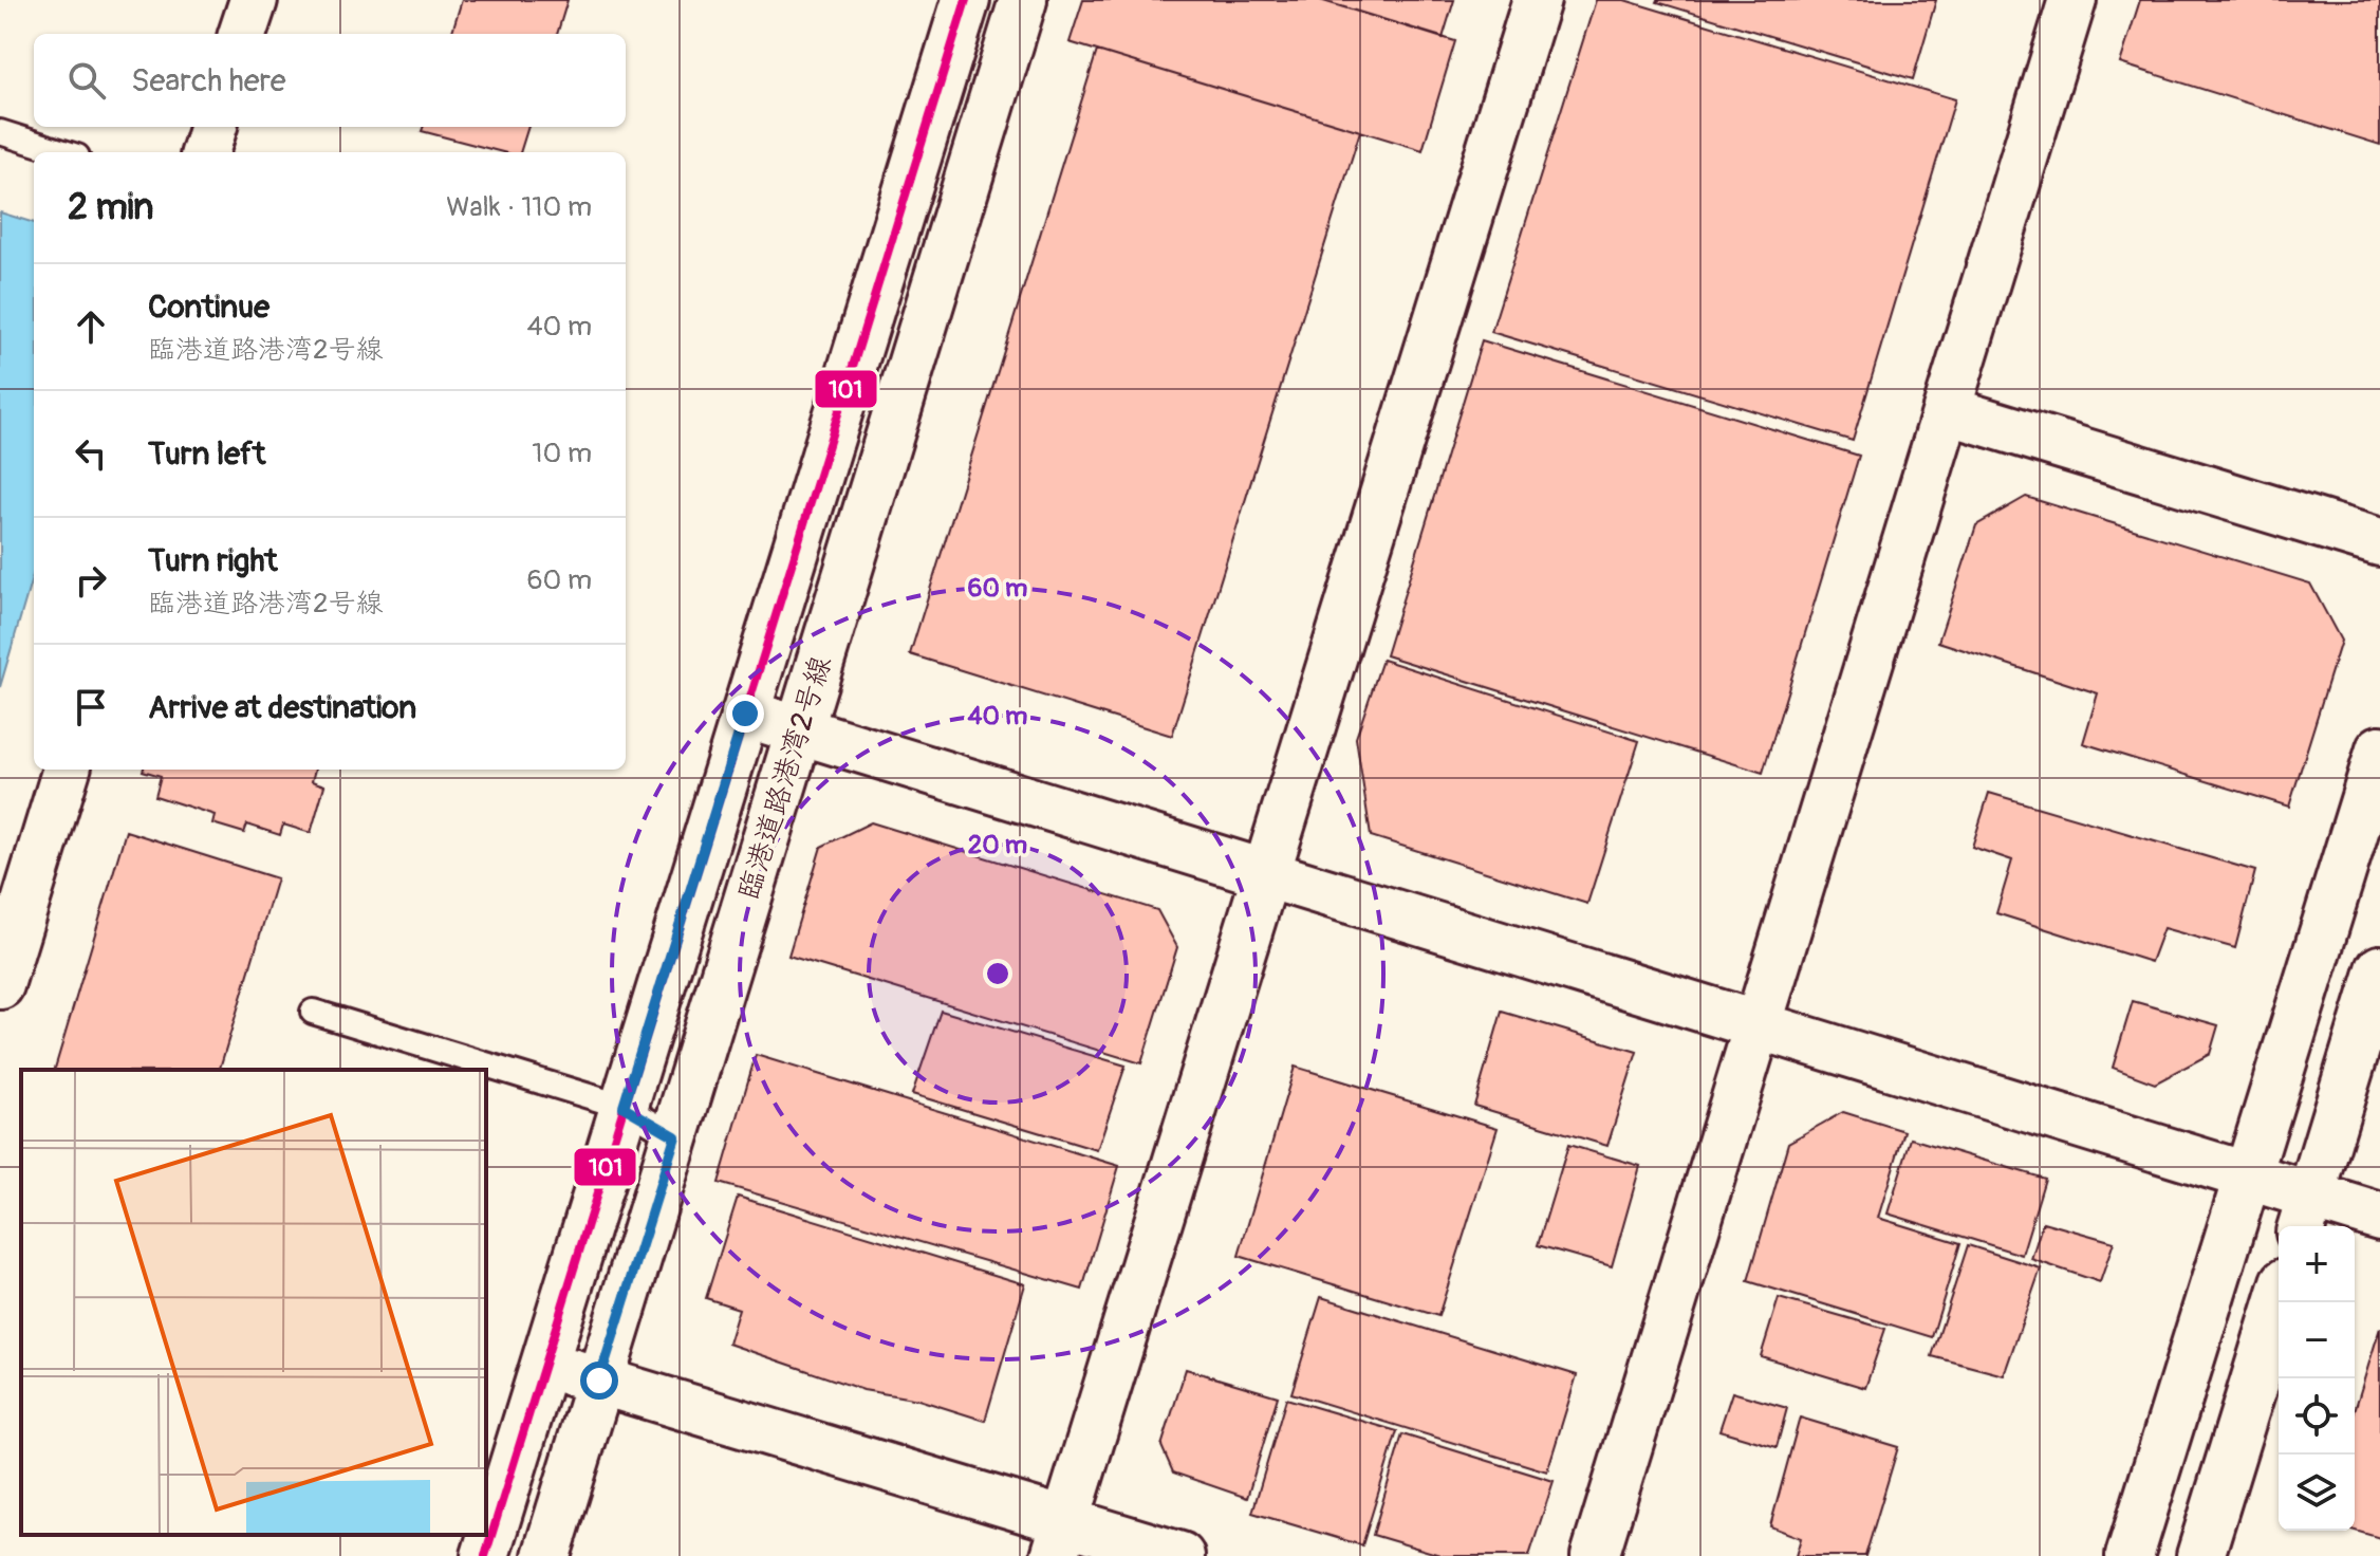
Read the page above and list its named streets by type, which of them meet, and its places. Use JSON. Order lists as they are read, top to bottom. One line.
{"streets":{"street":["臨港道路港湾2号線"]},"lines":["transit line 101"],"page":{"search":"Search here","heading":["2 min","Walk · 110 m"],"list":[["Continue","臨港道路港湾2号線","40 m"],["Turn left","10 m"],["Turn right","臨港道路港湾2号線","60 m"],"Arrive at destination"],"map_buttons":["+","−"]},"rings":["60 m","40 m","20 m"]}
